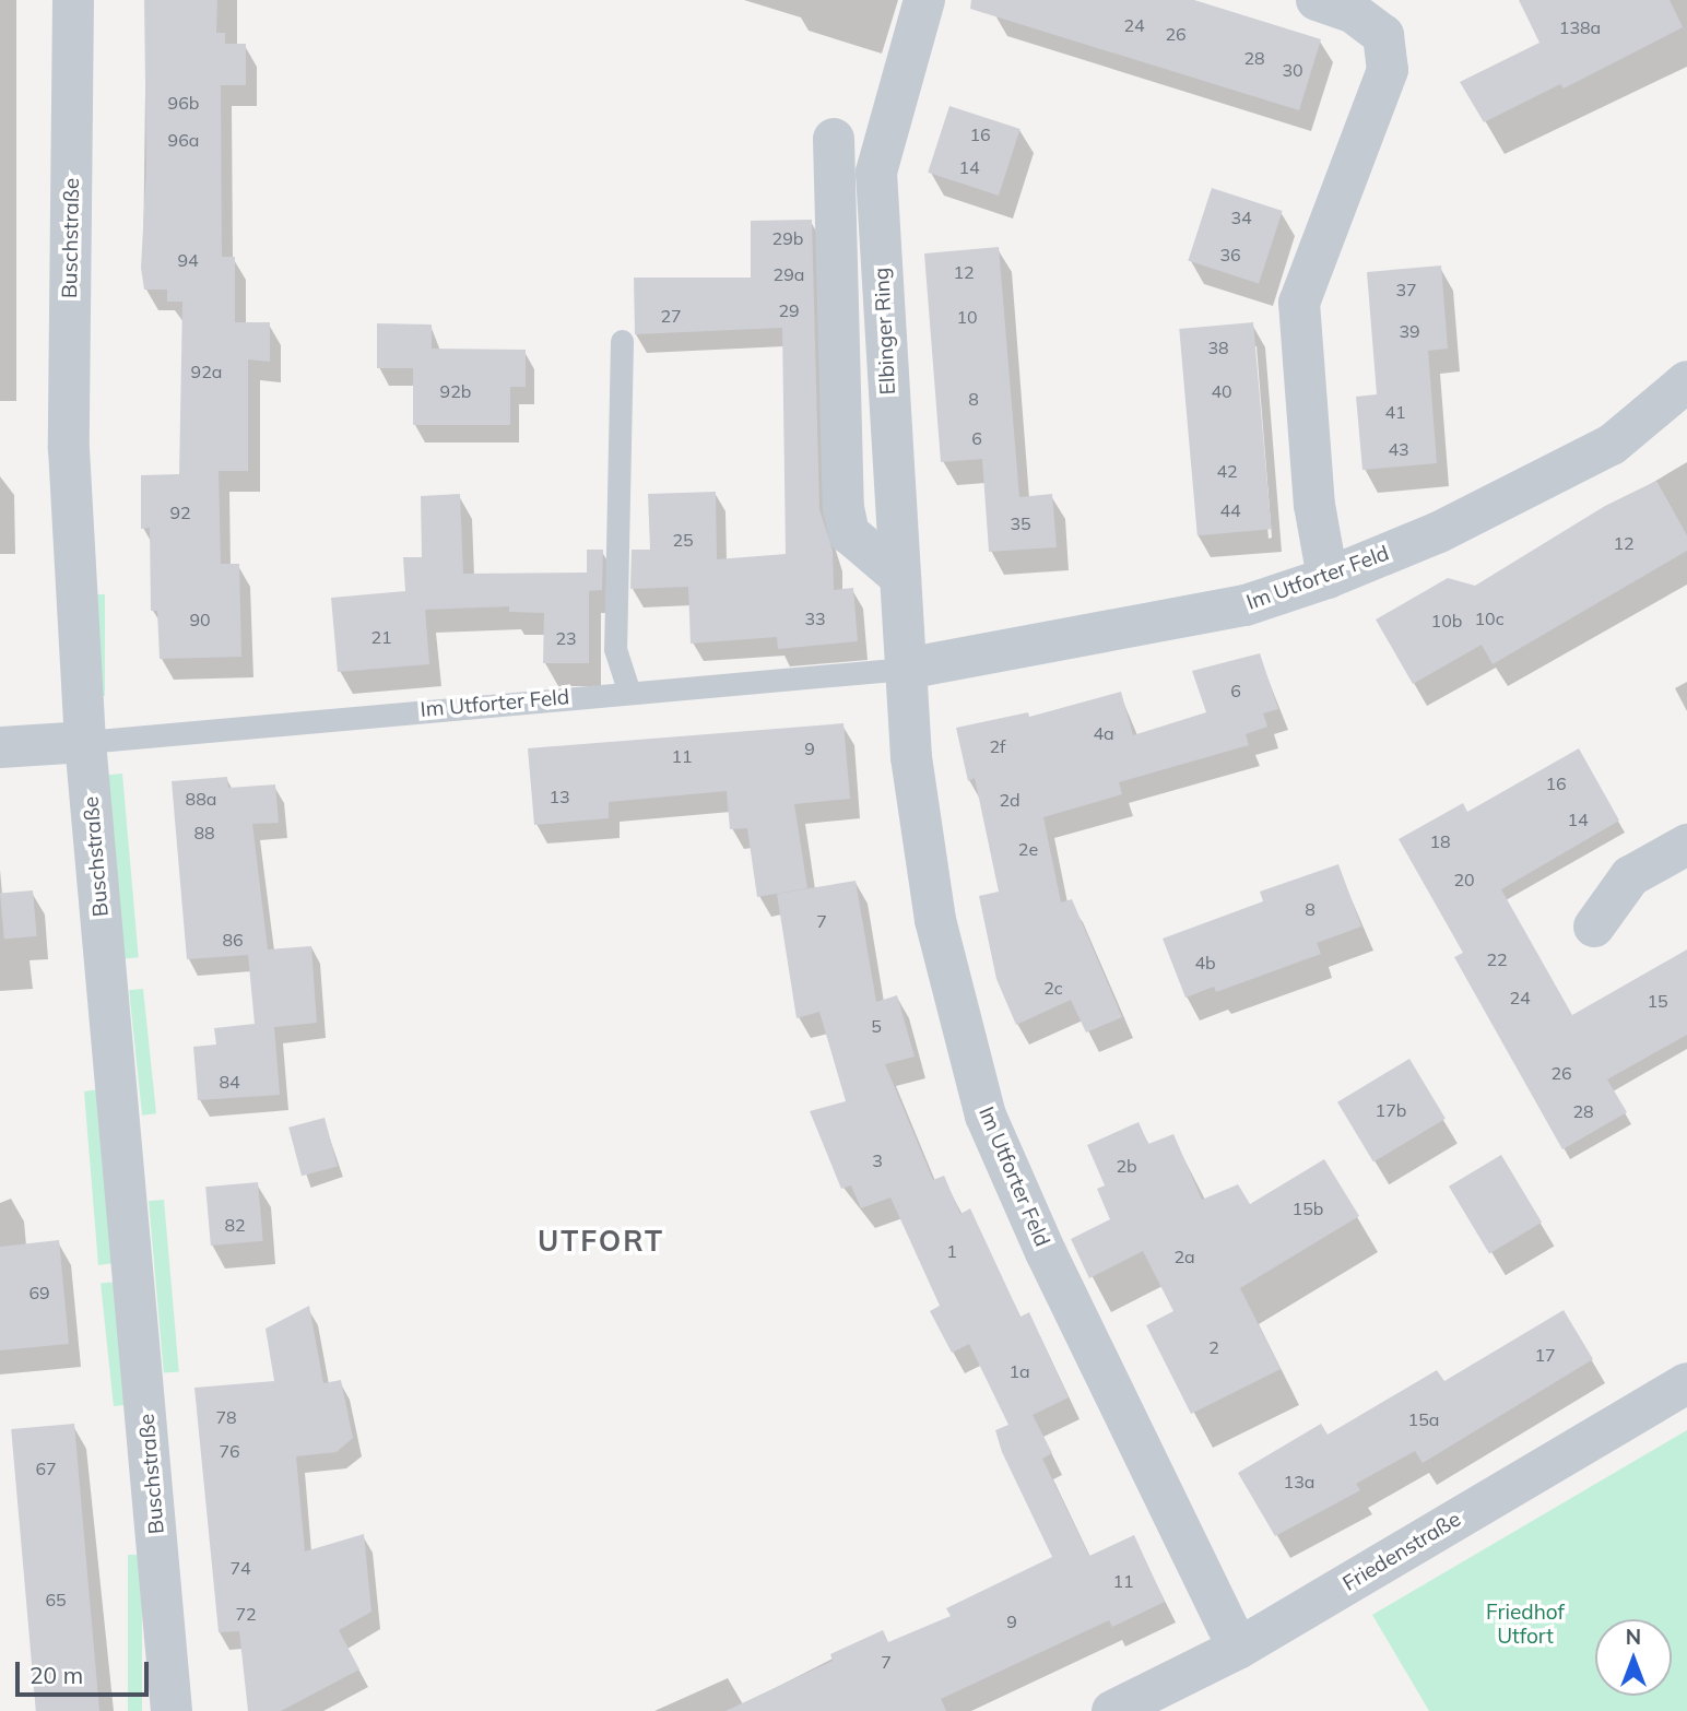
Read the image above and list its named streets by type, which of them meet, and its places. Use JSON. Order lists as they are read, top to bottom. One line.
{"streets":{"street":["Buschstraße","Elbinger Ring","Im Utforter Feld","Friedenstraße"]},"crossings":[["Buschstraße","Im Utforter Feld"],["Elbinger Ring","Im Utforter Feld"],["Im Utforter Feld","Friedenstraße"]],"districts":["UTFORT"],"parks":["Friedhof Utfort"],"house_numbers":["24","138a","26","28","30","96b","16","96a","14","34","29b","36","94","12","29a","37","29","27","10","39","38","92a","92b","40","8","41","6","43","42","44","92","35","25","12","33","10c","90","10b","21","23","6","4a","2f","9","11","16","13","88a","2d","14","88","18","2e","20","8","7","86","22","4b","2c","24","15","5","26","84","17b","28","3","2b","15b","82","1","2a","69","2","17","1a","78","15a","76","67","13a","74","11","65","72","9","7"],"scale_bar":"20 m","north":"top"}
